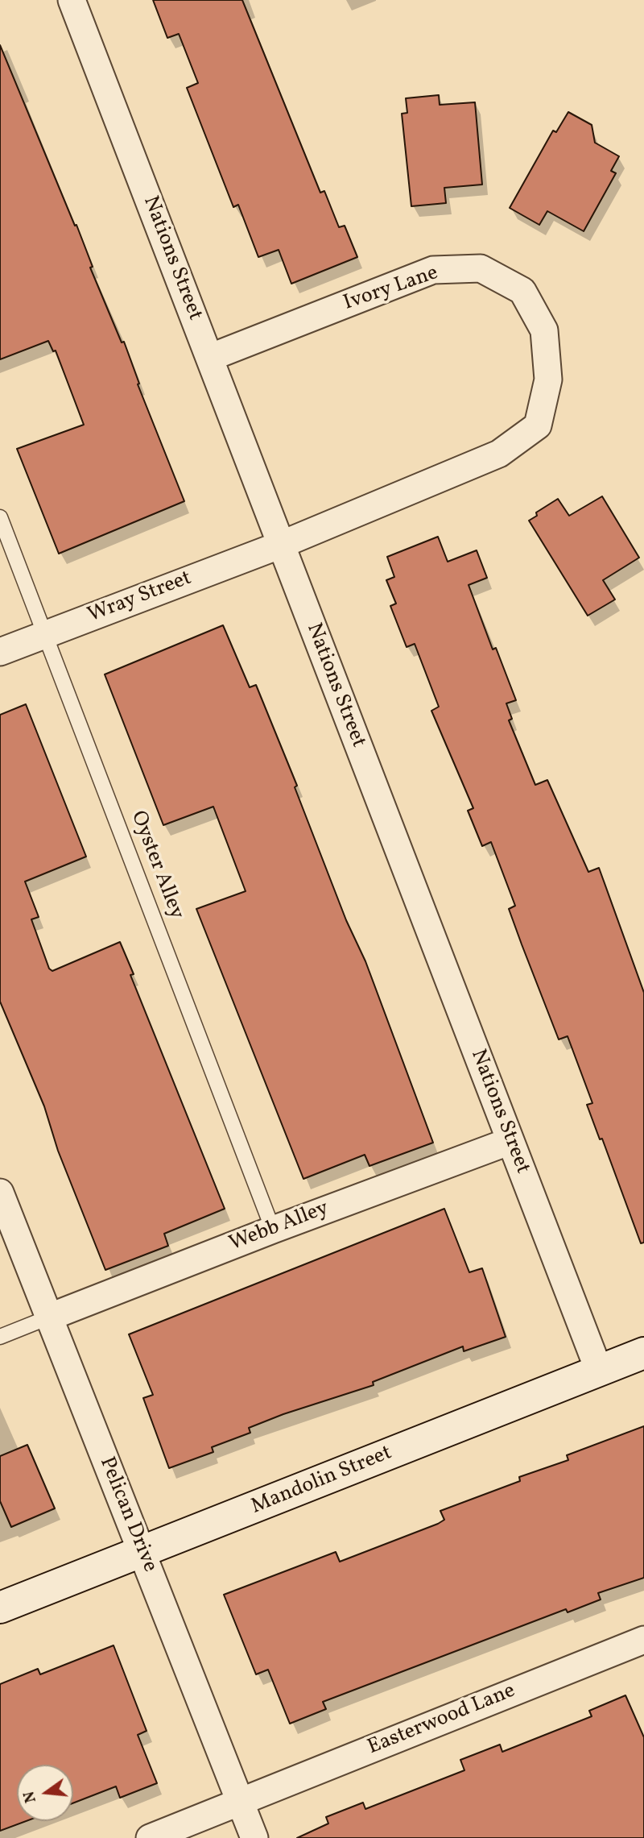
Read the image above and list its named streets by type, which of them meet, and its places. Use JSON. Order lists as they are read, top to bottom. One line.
{"streets":{"street":["Nations Street","Ivory Lane","Wray Street","Webb Alley","Mandolin Street","Pelican Drive","Easterwood Lane"],"lane":["Oyster Alley"]},"crossings":[["Nations Street","Ivory Lane"],["Nations Street","Wray Street"],["Nations Street","Webb Alley"],["Nations Street","Mandolin Street"],["Ivory Lane","Wray Street"],["Wray Street","Oyster Alley"],["Oyster Alley","Webb Alley"],["Webb Alley","Pelican Drive"],["Mandolin Street","Pelican Drive"],["Pelican Drive","Easterwood Lane"]],"north":"left"}
